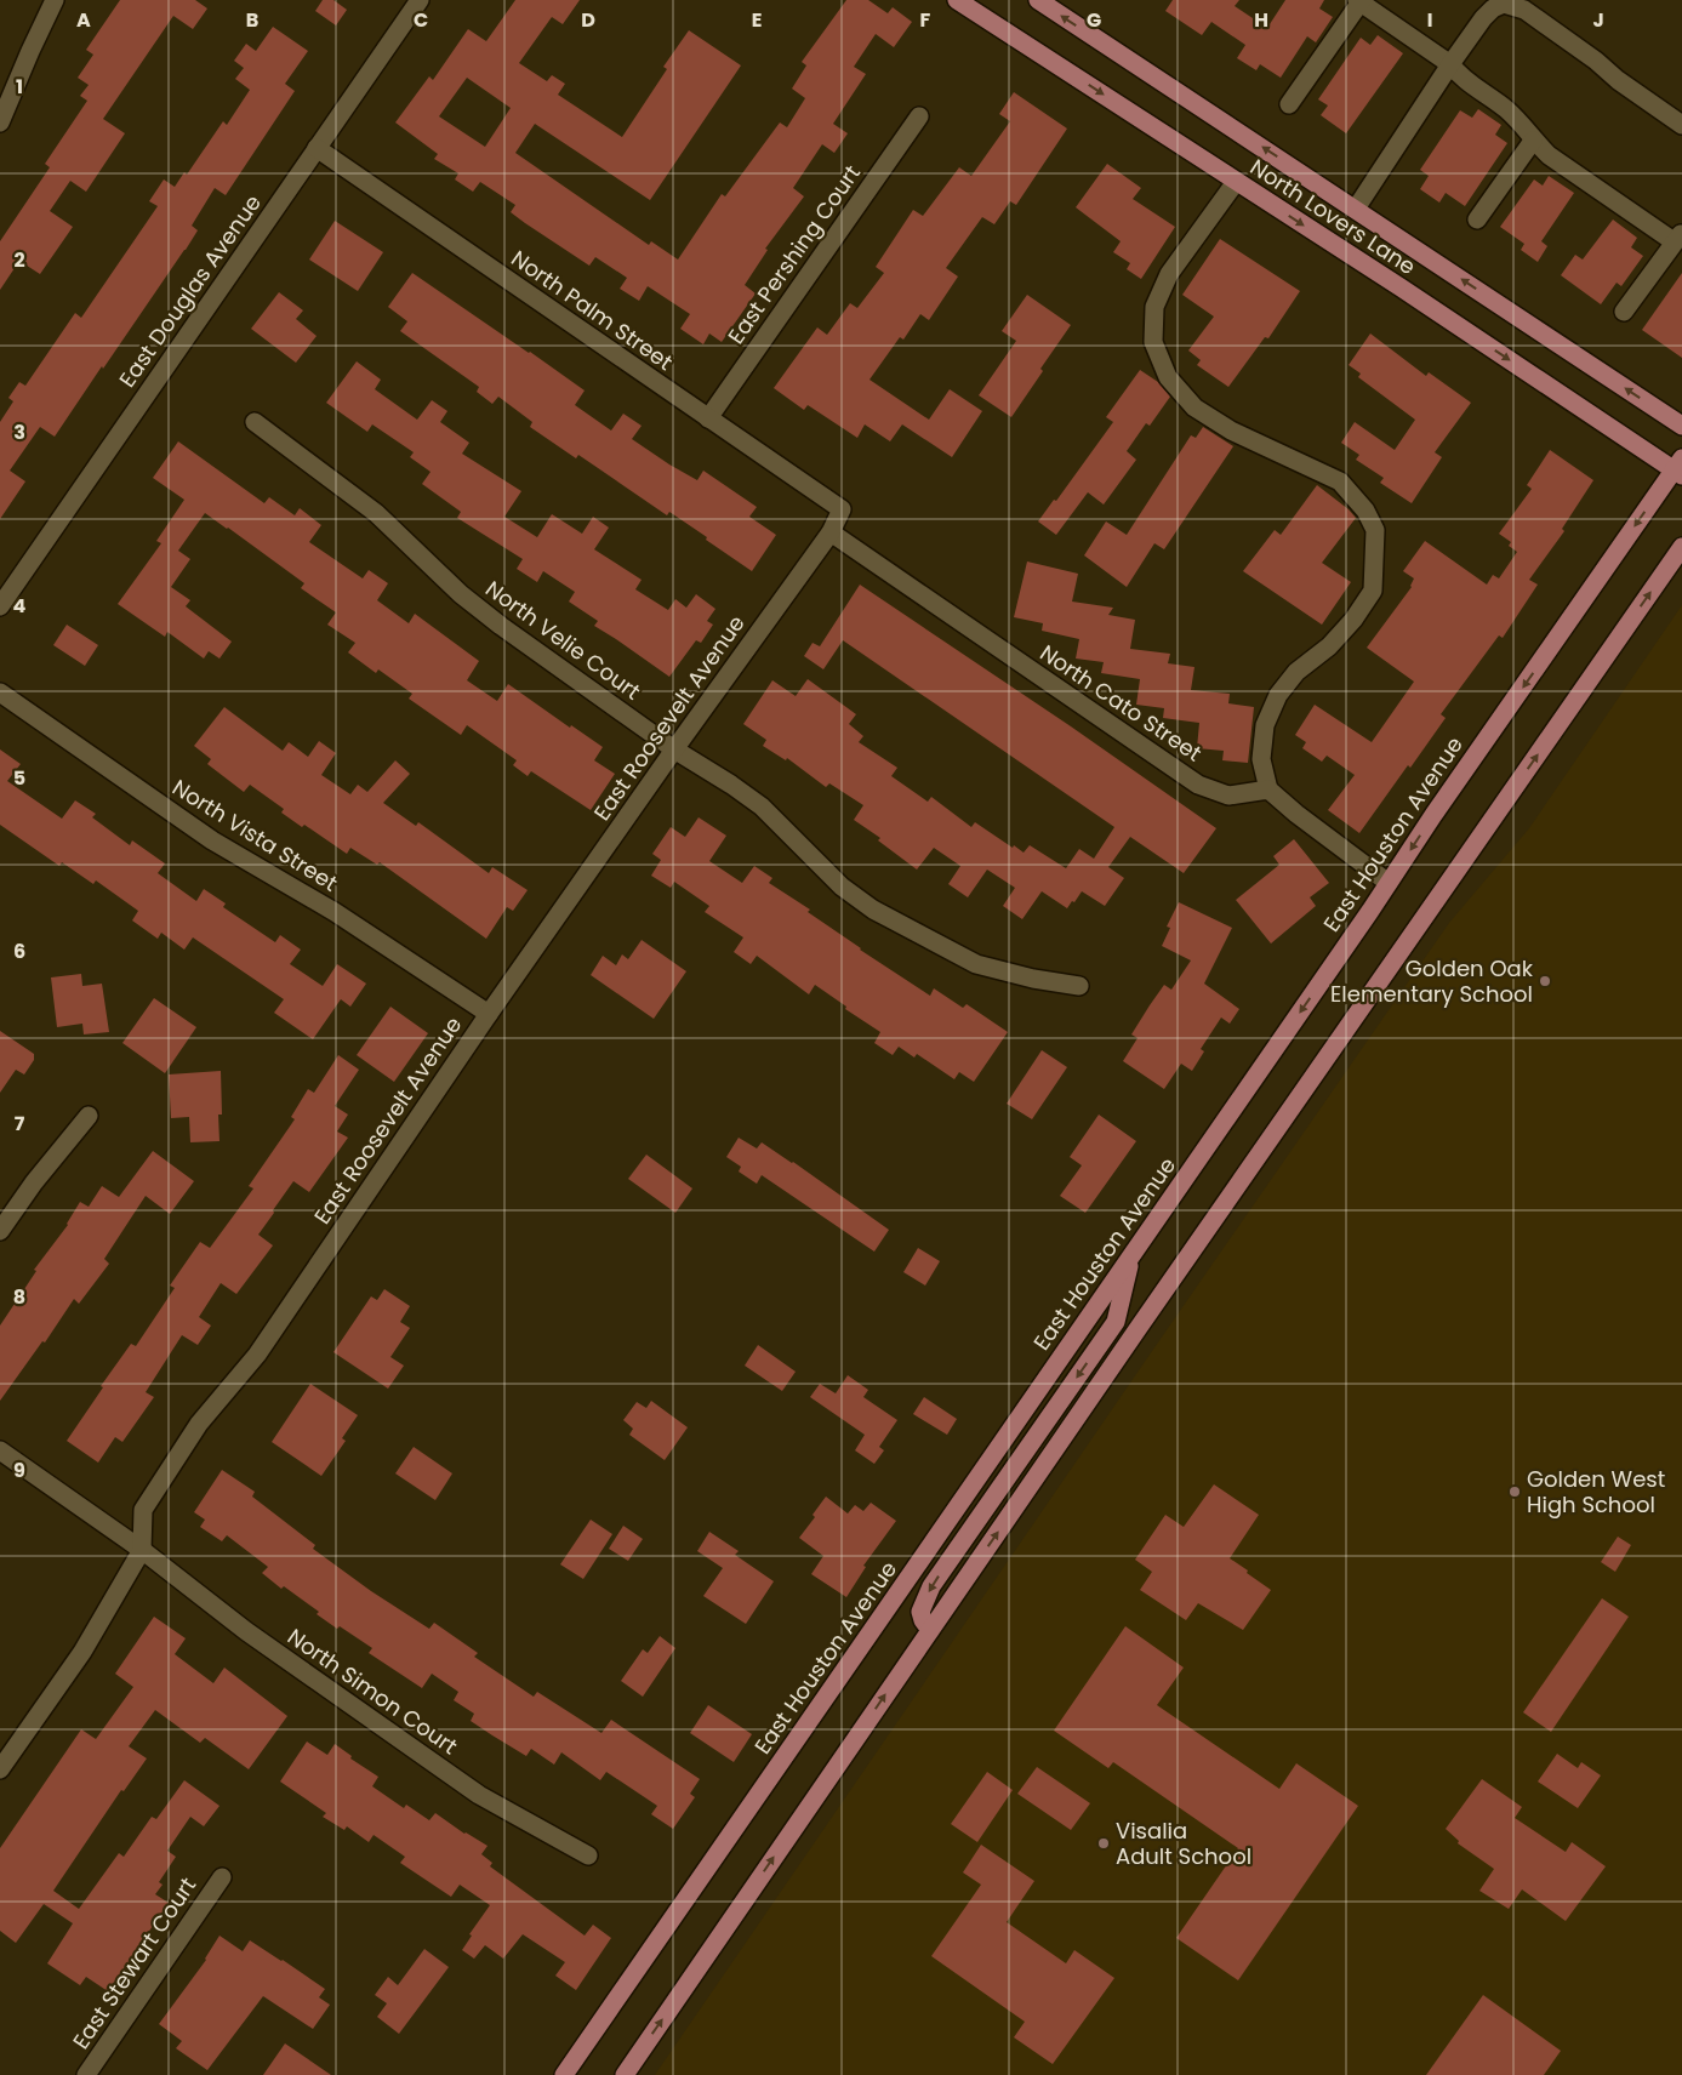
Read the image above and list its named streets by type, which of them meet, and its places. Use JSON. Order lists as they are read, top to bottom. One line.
{"streets":{"main road":["North Lovers Lane","East Houston Avenue"],"street":["East Pershing Court","East Douglas Avenue","North Palm Street","North Velie Court","North Cato Street","East Roosevelt Avenue","North Vista Street","North Simon Court","East Stewart Court"]},"crossings":[["North Lovers Lane","East Houston Avenue"],["East Pershing Court","North Palm Street"],["East Douglas Avenue","North Palm Street"],["North Palm Street","East Roosevelt Avenue"],["North Velie Court","East Roosevelt Avenue"],["North Cato Street","East Roosevelt Avenue"],["East Roosevelt Avenue","North Vista Street"],["East Roosevelt Avenue","North Simon Court"]],"places":["Golden Oak Elementary School","Golden West High School","Visalia Adult School"],"grid":{"columns":["A","B","C","D","E","F","G","H","I","J"],"rows":["1","2","3","4","5","6","7","8","9"]}}
